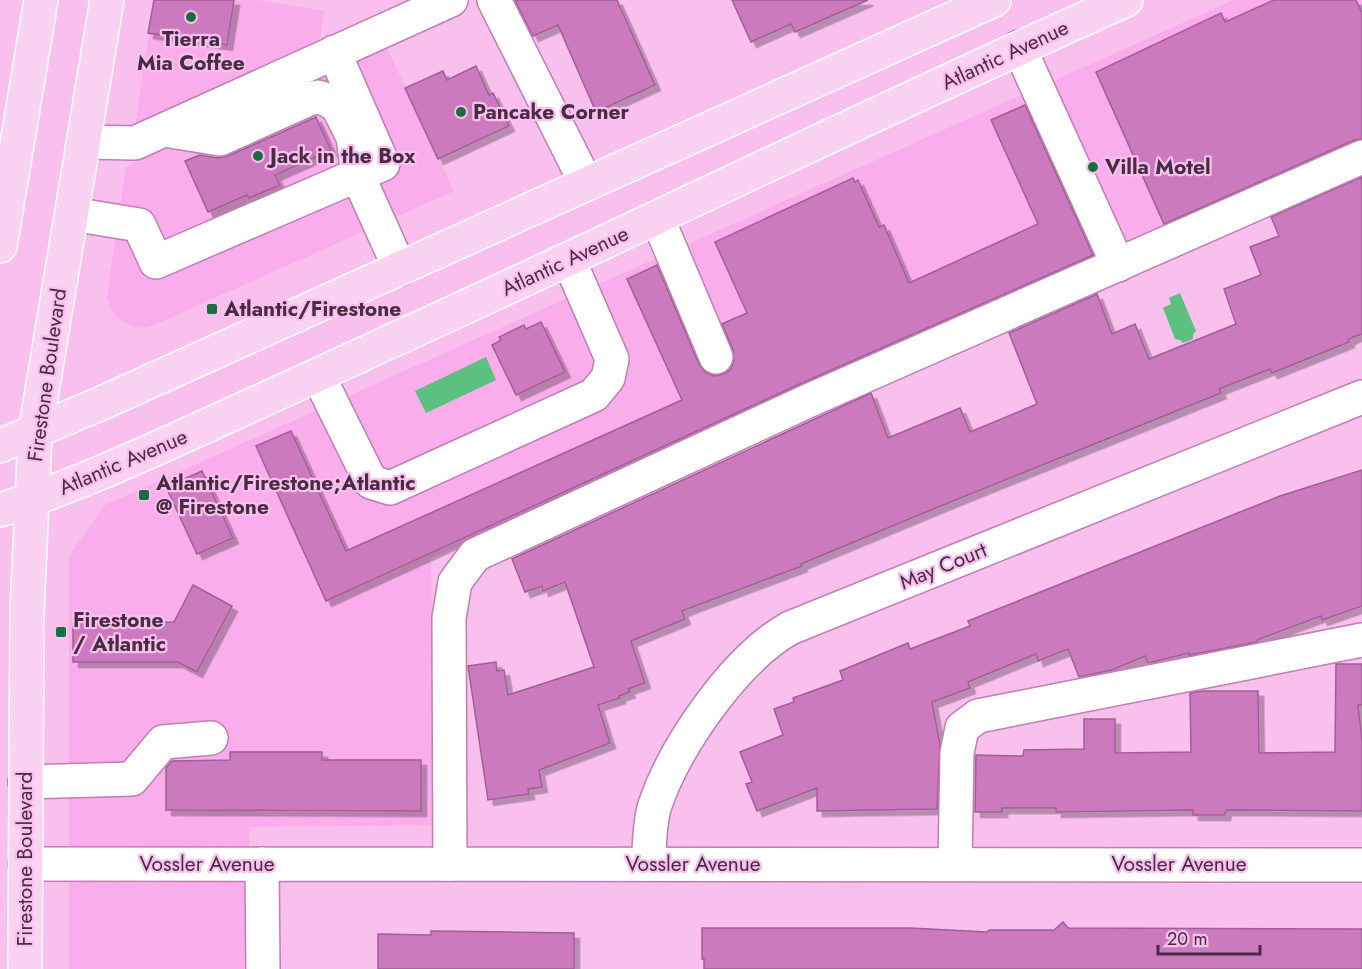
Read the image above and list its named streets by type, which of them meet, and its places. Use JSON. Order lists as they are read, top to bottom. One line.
{"streets":{"main road":["Atlantic Avenue","Firestone Boulevard"],"street":["May Court","Vossler Avenue"]},"crossings":[["Atlantic Avenue","Firestone Boulevard"],["Firestone Boulevard","Vossler Avenue"],["May Court","Vossler Avenue"]],"places":{"other":["Tierra Mia Coffee","Pancake Corner","Jack in the Box","Villa Motel"],"transit":["Atlantic/Firestone","Atlantic/Firestone;Atlantic @ Firestone","Firestone / Atlantic"]},"scale_bar":"20 m"}
